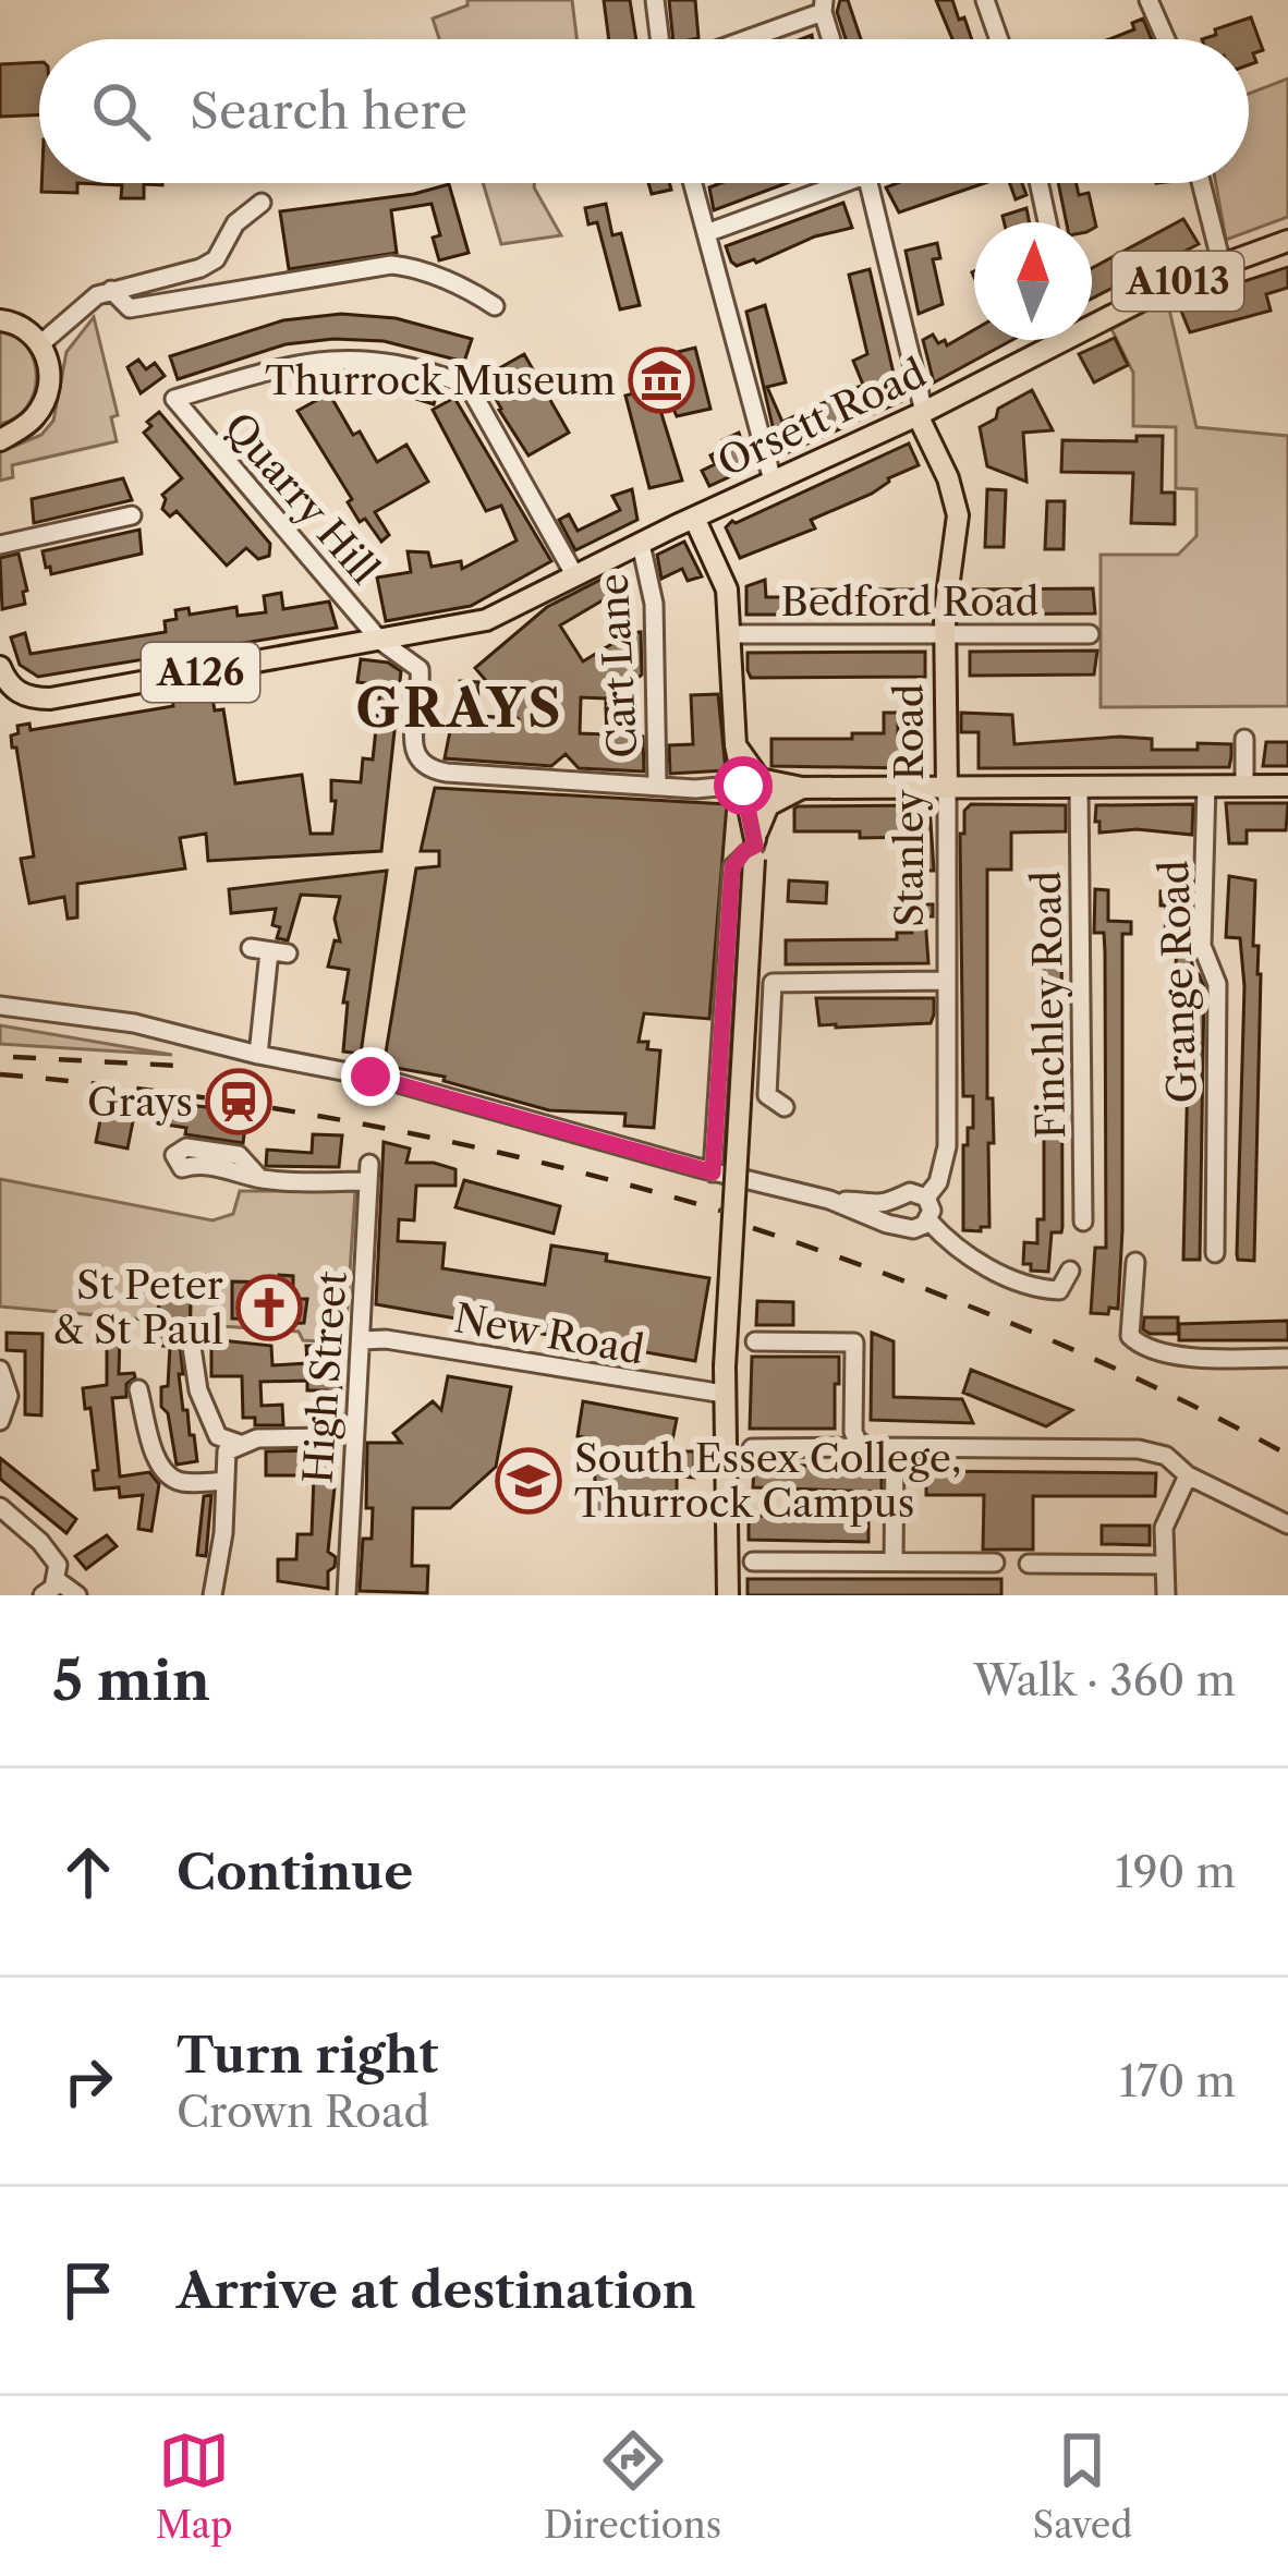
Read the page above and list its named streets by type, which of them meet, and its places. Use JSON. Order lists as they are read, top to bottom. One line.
{"streets":{"main road":["A1013","Orsett Road","A126","Stanley Road"],"street":["Quarry Hill","Bedford Road","Cart Lane","Grange Road","Finchley Road","New Road","High Street"]},"crossings":[["Orsett Road","Quarry Hill"],["Orsett Road","Cart Lane"],["Orsett Road","A126"],["Orsett Road","Stanley Road"],["Quarry Hill","A126"],["Bedford Road","Stanley Road"],["New Road","High Street"]],"districts":["GRAYS"],"places":{"museum":["Thurrock Museum"],"station":["Grays"],"church":["St Peter & St Paul"],"school or university":["South Essex College, Thurrock Campus"]},"north":"top","page":{"search":"Search here","heading":["5 min","Walk · 360 m"],"list":[["Continue","190 m"],["Turn right","Crown Road","170 m"],"Arrive at destination"],"nav":["Map","Directions","Saved"]}}
